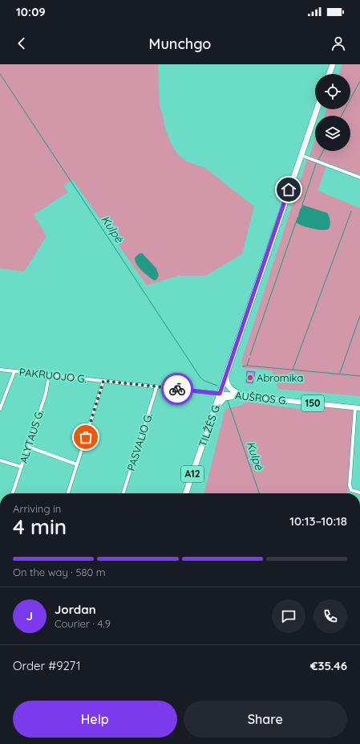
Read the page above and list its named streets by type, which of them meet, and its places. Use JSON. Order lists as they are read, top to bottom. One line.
{"streets":{"highway":["TILŽĖS G.","A12"],"main road":["AUŠROS G.","150"],"street":["PAKRUOJO G.","ALYTAUS G.","PASVALIO G."]},"crossings":[["PAKRUOJO G.","AUŠROS G."],["PAKRUOJO G.","TILŽĖS G."],["PAKRUOJO G.","ALYTAUS G."],["PAKRUOJO G.","PASVALIO G."],["AUŠROS G.","TILŽĖS G."]],"water":["Kulpė"],"places":["Abromika"],"page":{"status":"10:09","header":"Munchgo","heading":["4 min","Arriving in","10:13–10:18"],"panel":["Jordan","Courier · 4.9","Order #9271","€35.46"],"bar":"On the way · 580 m","round":"J","buttons":["Help","Share"]}}
